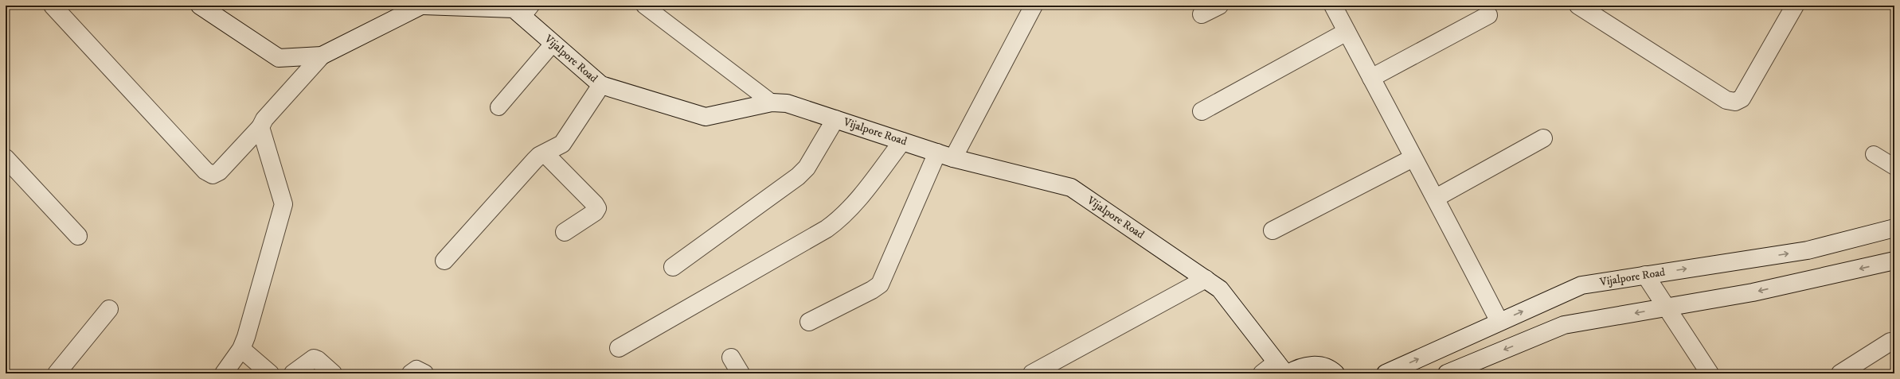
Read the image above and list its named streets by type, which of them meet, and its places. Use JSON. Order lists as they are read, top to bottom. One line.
{"streets":{"street":["Vijalpore Road"]}}
